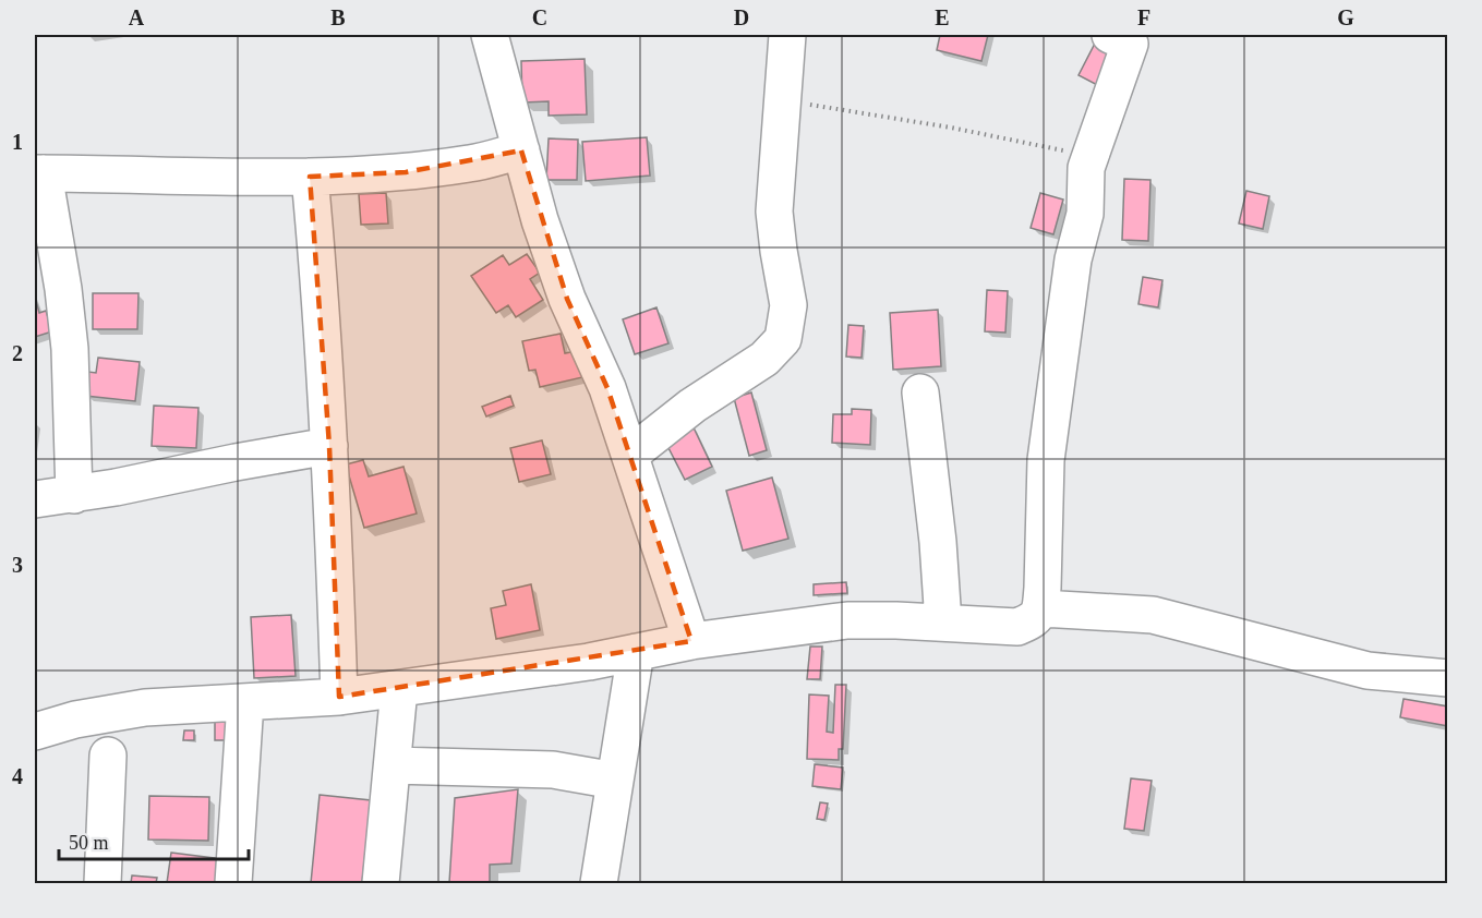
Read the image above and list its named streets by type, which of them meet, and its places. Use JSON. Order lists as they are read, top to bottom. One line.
{"scale_bar":"50 m","grid":{"columns":["A","B","C","D","E","F","G"],"rows":["1","2","3","4"]}}
